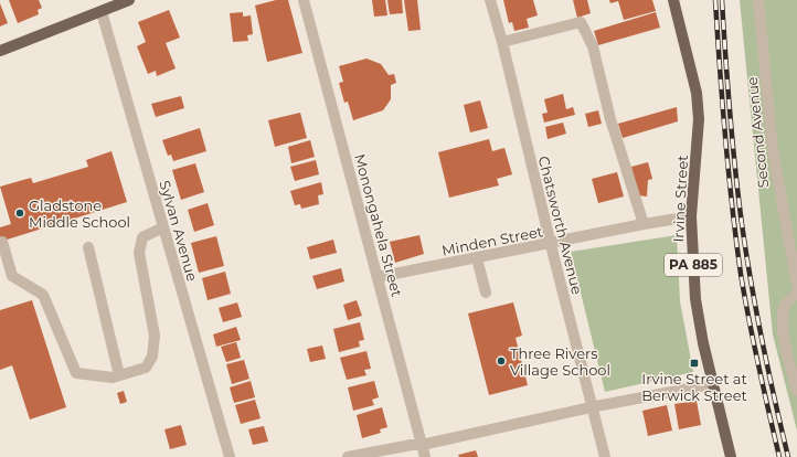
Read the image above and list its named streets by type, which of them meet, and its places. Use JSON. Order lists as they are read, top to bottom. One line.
{"streets":{"main road":["Irvine Street","PA 885"],"street":["Second Avenue","Monongahela Street","Chatsworth Avenue","Sylvan Avenue","Minden Street"]},"crossings":[["Irvine Street","Minden Street"],["Monongahela Street","Minden Street"],["Chatsworth Avenue","Minden Street"]],"places":{"other":["Gladstone Middle School","Three Rivers Village School"],"transit":["Irvine Street at Berwick Street"]}}
